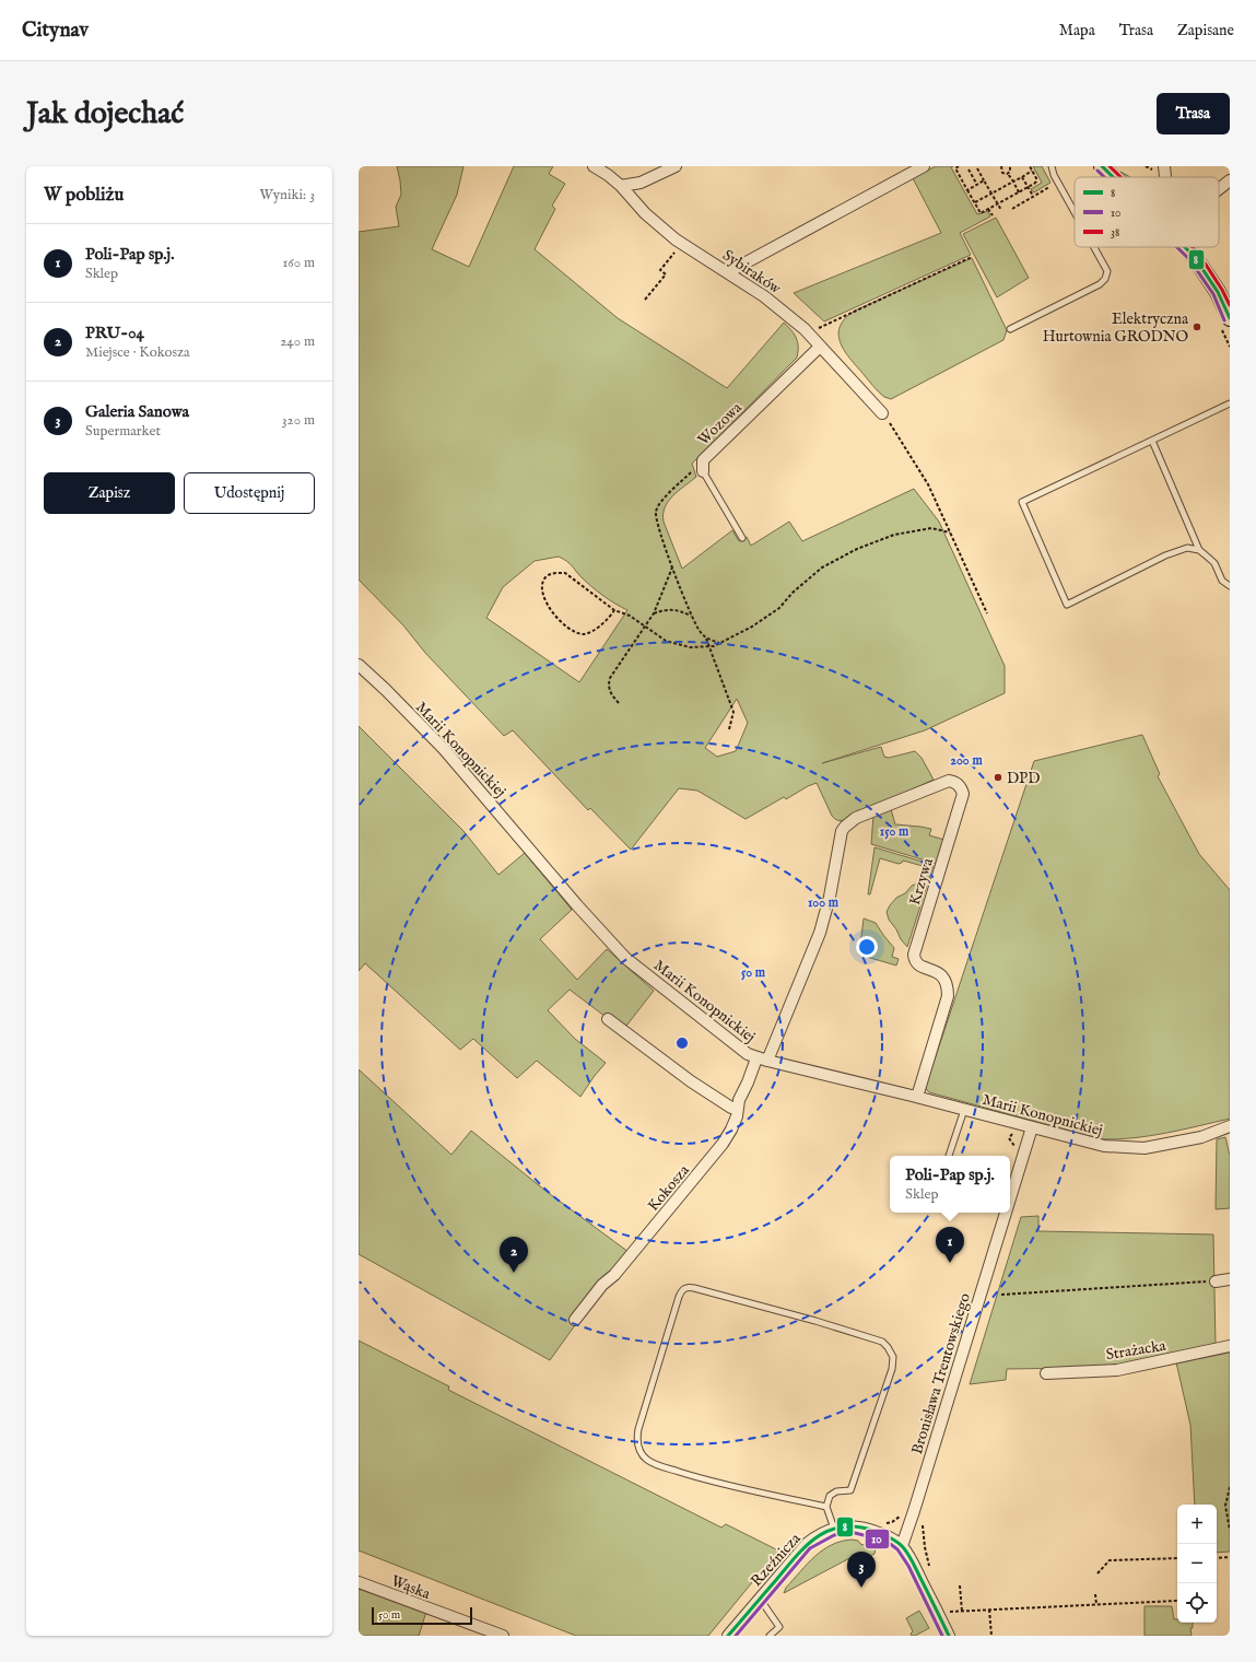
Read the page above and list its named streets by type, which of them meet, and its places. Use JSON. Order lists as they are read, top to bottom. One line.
{"streets":{"street":["Sybiraków","Wozowa","Marii Konopnickiej","Krzywa","Kokosza","Strażacka","Bronisława Trentowskiego","Rzeźnicza","Wąska"]},"crossings":[["Sybiraków","Wozowa"],["Marii Konopnickiej","Krzywa"],["Marii Konopnickiej","Kokosza"],["Marii Konopnickiej","Bronisława Trentowskiego"],["Krzywa","Kokosza"],["Bronisława Trentowskiego","Rzeźnicza"]],"places":["Elektryczna Hurtownia GRODNO","DPD"],"lines":["transit line 8","transit line 38","transit line 10"],"legend":["8","10","38"],"scale_bar":"50 m","page":{"header":"Citynav","nav":["Mapa","Trasa","Zapisane"],"buttons":["Trasa",["Zapisz","Udostępnij"]],"title":"Jak dojechać","heading":["W pobliżu","Wyniki: 3"],"list":[{"mark":"1","name":"Poli-Pap sp.j.","note":"Sklep","value":"160 m"},{"mark":"2","name":"PRU-04","note":"Miejsce · Kokosza","value":"240 m"},{"mark":"3","name":"Galeria Sanowa","note":"Supermarket","value":"320 m"}],"popup":["Poli-Pap sp.j.","Sklep"],"pins":["1","2","3"],"map_buttons":["+","−"],"scale":"50 m"},"rings":["200 m","150 m","100 m","50 m"]}
